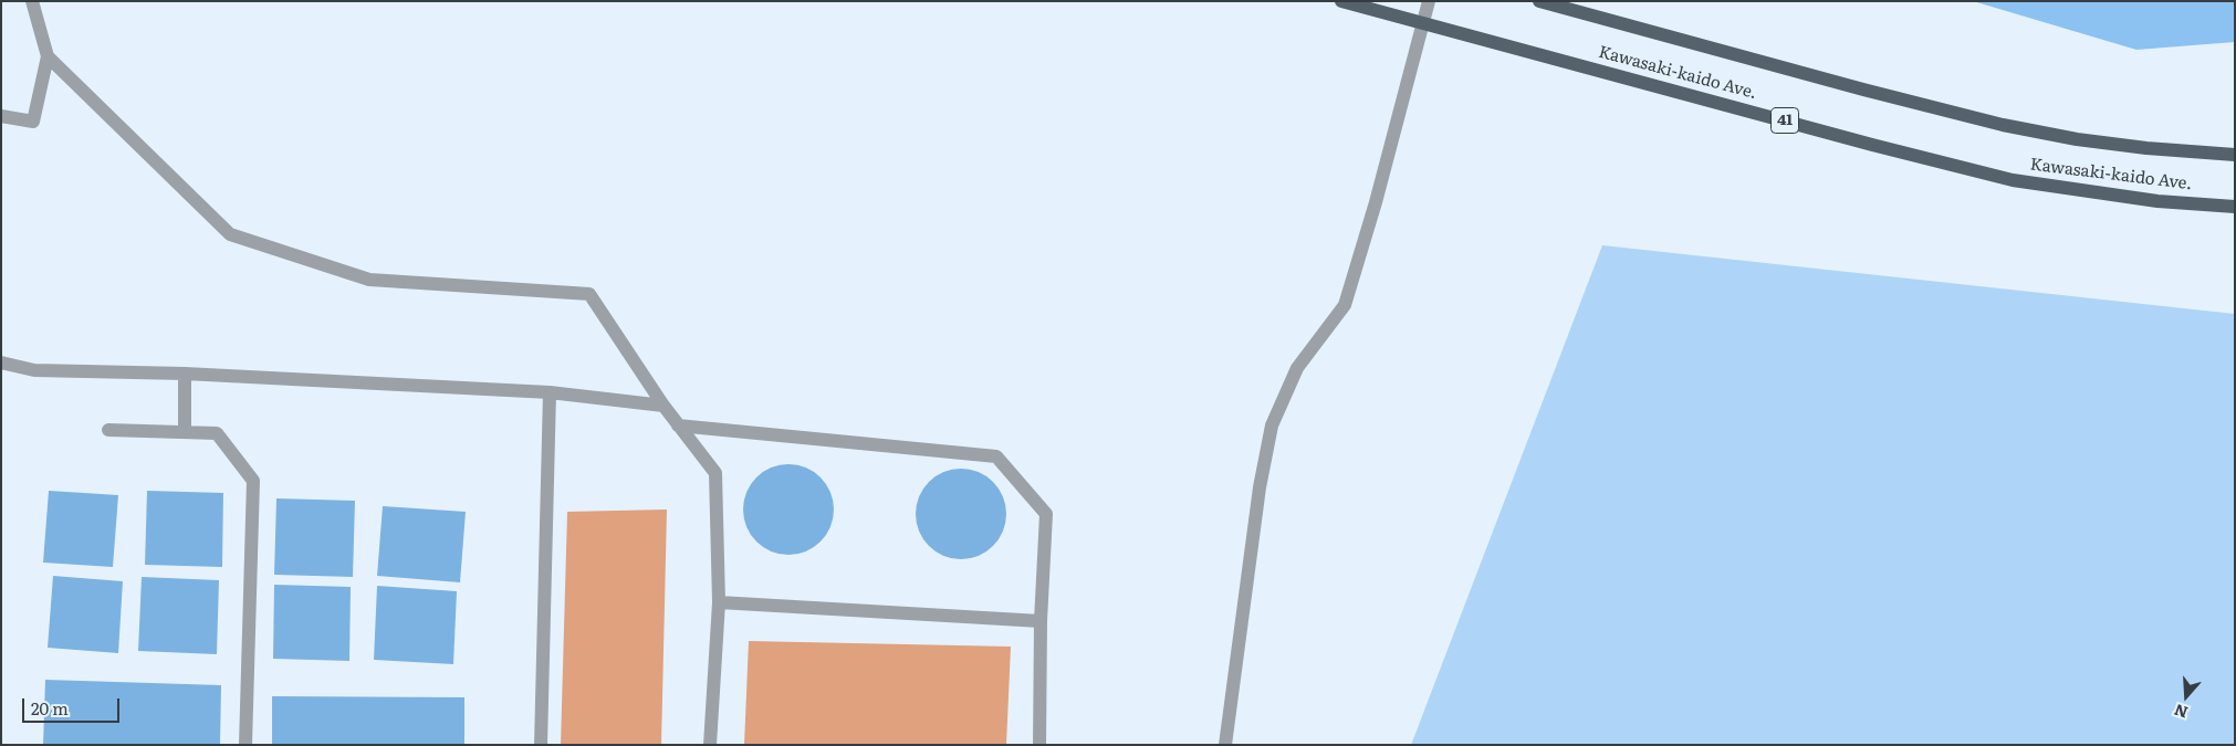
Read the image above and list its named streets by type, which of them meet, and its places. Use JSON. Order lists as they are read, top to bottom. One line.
{"streets":{"main road":["Kawasaki-kaido Ave.","41"]},"scale_bar":"20 m","north":"bottom"}
